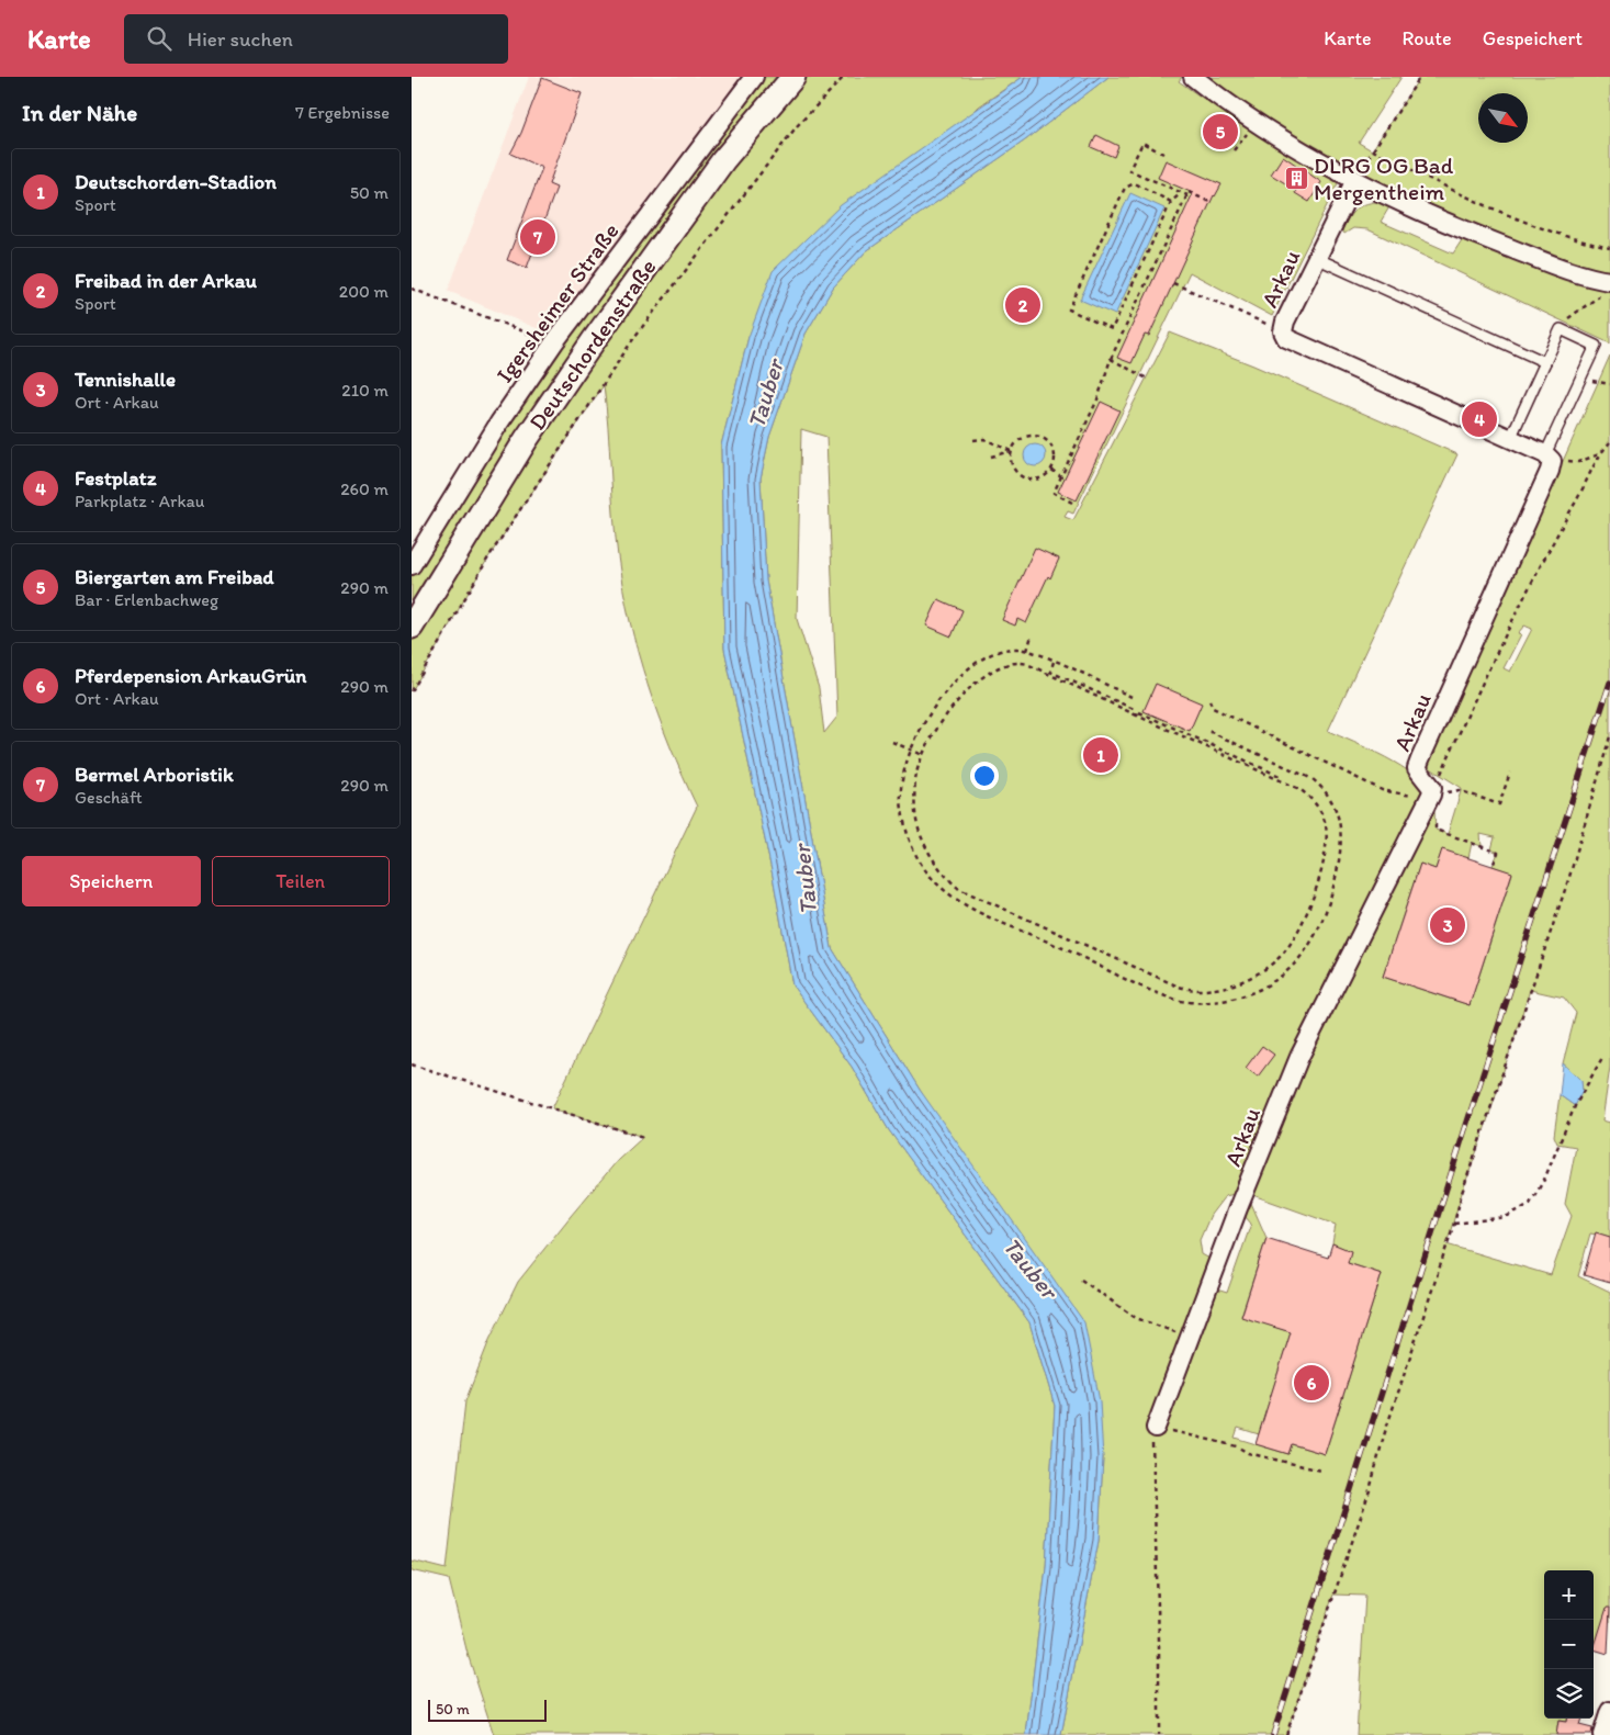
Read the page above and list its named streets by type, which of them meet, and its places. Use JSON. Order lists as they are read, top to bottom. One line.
{"streets":{"street":["Arkau","Igersheimer Straße","Deutschordenstraße"]},"water":["Tauber"],"places":{"building":["DLRG OG Bad Mergentheim"]},"scale_bar":"50 m","north":"bottom right","page":{"header":"Karte","search":"Hier suchen","nav":["Karte","Route","Gespeichert"],"heading":["In der Nähe","7 Ergebnisse"],"pins":["5","7","2","4","1","3","6"],"list":[{"mark":"1","name":"Deutschorden-Stadion","note":"Sport","value":"50 m"},{"mark":"2","name":"Freibad in der Arkau","note":"Sport","value":"200 m"},{"mark":"3","name":"Tennishalle","note":"Ort · Arkau","value":"210 m"},{"mark":"4","name":"Festplatz","note":"Parkplatz · Arkau","value":"260 m"},{"mark":"5","name":"Biergarten am Freibad","note":"Bar · Erlenbachweg","value":"290 m"},{"mark":"6","name":"Pferdepension ArkauGrün","note":"Ort · Arkau","value":"290 m"},{"mark":"7","name":"Bermel Arboristik","note":"Geschäft","value":"290 m"}],"buttons":["Speichern","Teilen"],"map_buttons":["+","−"],"scale":"50 m"}}
